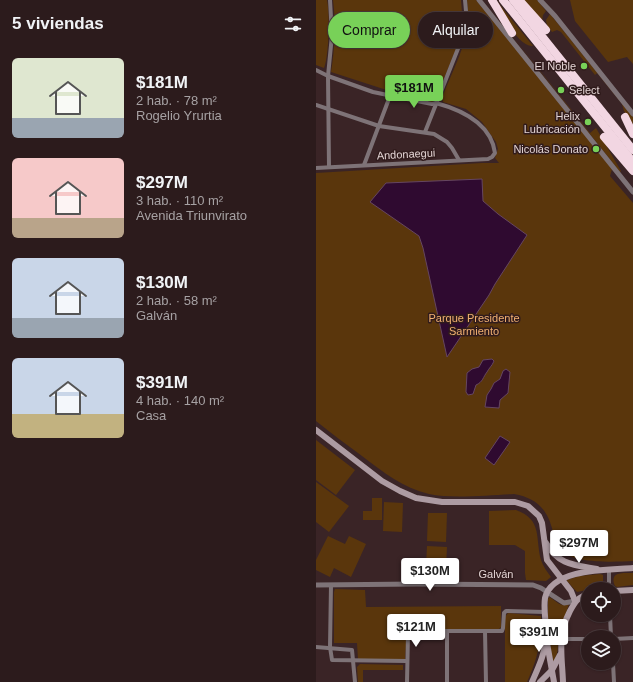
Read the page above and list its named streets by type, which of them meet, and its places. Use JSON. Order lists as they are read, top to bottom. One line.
{"streets":{"street":["Andonaegui","Galván"]},"parks":["Parque Presidente Sarmiento"],"places":["El Noble","Select","Helix Lubricación","Nicolás Donato"],"page":{"heading":"5 viviendas","chip":["Comprar","Alquilar"],"list":[{"name":"$181M","note":"2 hab. · 78 m² · Rogelio Yrurtia"},{"name":"$297M","note":"3 hab. · 110 m² · Avenida Triunvirato"},{"name":"$130M","note":"2 hab. · 58 m² · Galván"},{"name":"$391M","note":"4 hab. · 140 m² · Casa"}],"price":["$181M","$297M","$130M","$121M","$391M"]}}
